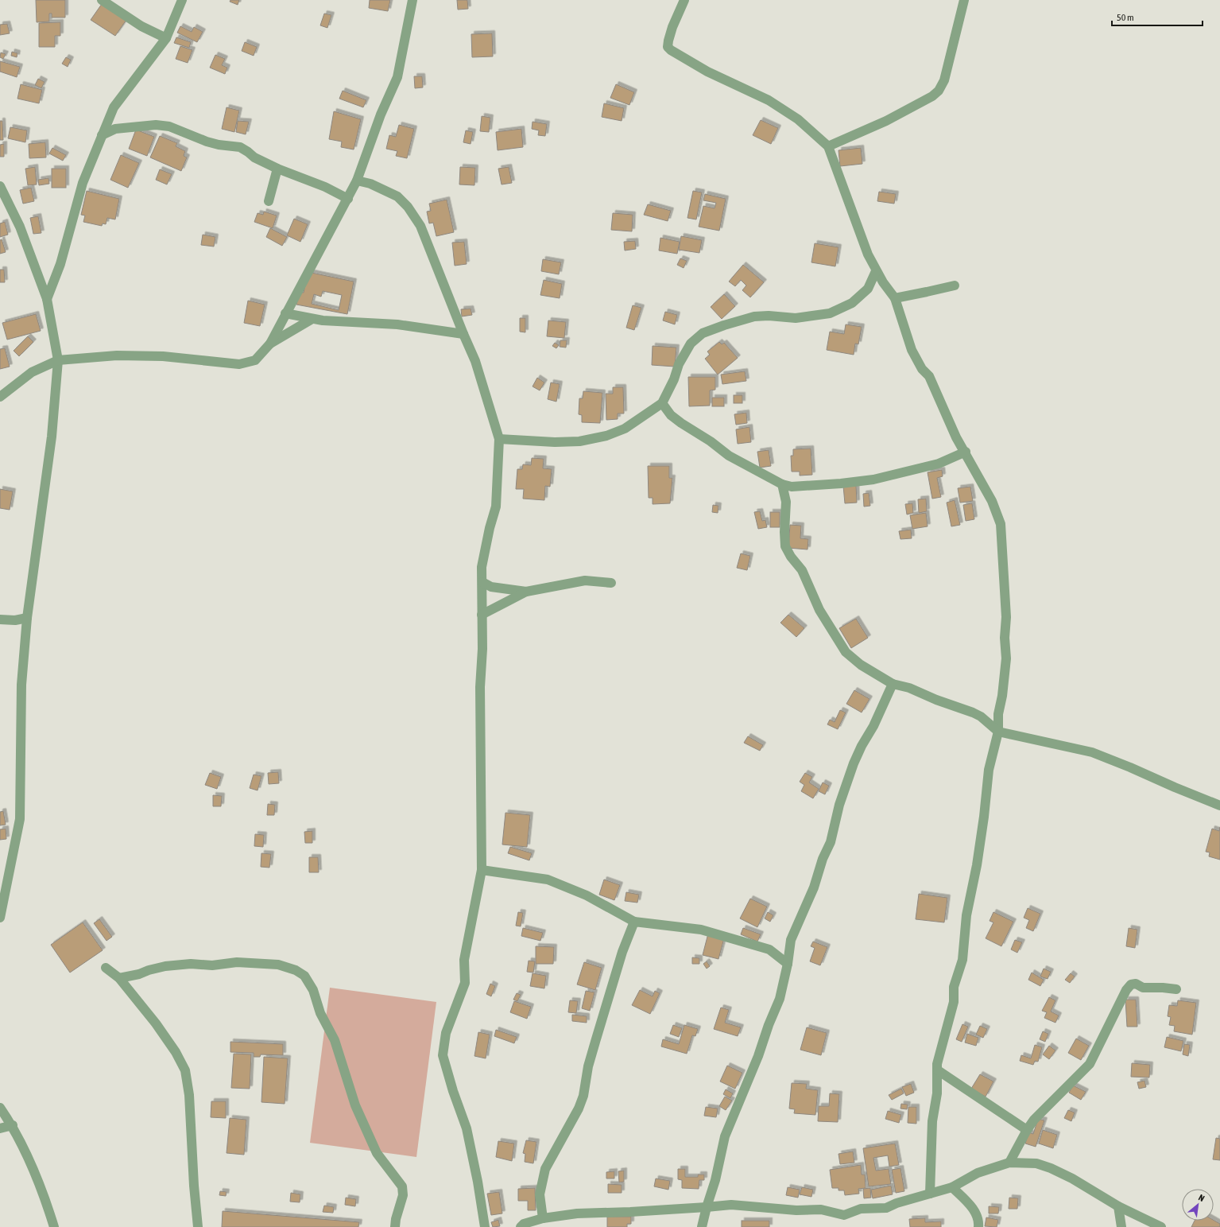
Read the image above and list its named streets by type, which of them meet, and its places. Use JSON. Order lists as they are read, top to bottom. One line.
{"scale_bar":"50 m","north":"top right"}
